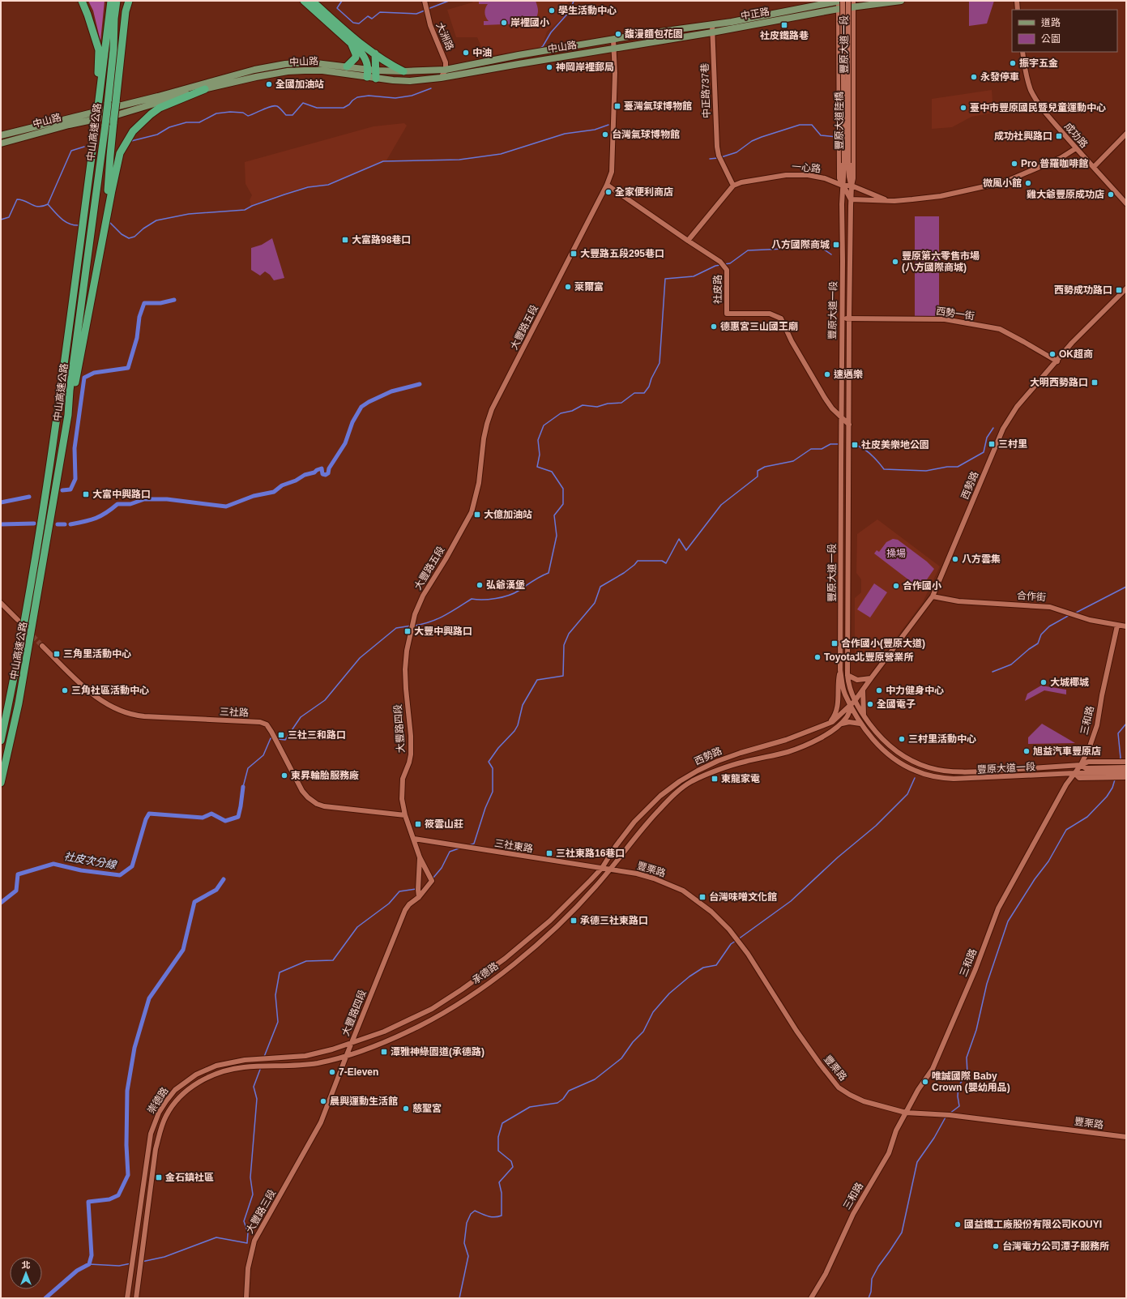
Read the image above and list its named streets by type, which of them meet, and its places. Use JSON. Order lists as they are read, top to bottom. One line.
{"streets":{"highway":["中山高速公路"],"main road":["中正路","中山路"],"street":["大洲路","豐原大道一段","中正路737巷","豐原大道陸橋","成功路","一心路","社皮路","西勢一街","大豐路五段","西勢路","合作街","三社路","三和路","大豐路四段","三社東路","豐栗路","承德路","崇德路","大豐路三段"]},"crossings":[["中正路","豐原大道一段"],["中正路","中山路"],["中正路","中正路737巷"],["中正路","大豐路五段"],["大洲路","中山路"],["豐原大道一段","豐原大道陸橋"],["豐原大道一段","一心路"],["豐原大道一段","社皮路"],["豐原大道一段","西勢一街"],["豐原大道一段","西勢路"],["豐原大道一段","三和路"],["中山路","大豐路五段"],["中正路737巷","一心路"],["社皮路","大豐路五段"],["西勢一街","西勢路"],["大豐路五段","大豐路四段"],["西勢路","合作街"],["西勢路","三社東路"],["西勢路","豐栗路"],["西勢路","承德路"],["合作街","三和路"],["三社路","大豐路四段"],["三和路","豐栗路"],["大豐路四段","三社東路"],["大豐路四段","承德路"],["大豐路四段","崇德路"],["大豐路四段","大豐路三段"],["三社東路","豐栗路"],["三社東路","承德路"],["豐栗路","承德路"],["承德路","崇德路"]],"water":["社皮次分線"],"parks":["操場"],"places":{"other":["學生活動中心","岸裡國小","馥漫麵包花園","中油","振宇五金","神岡岸裡郵局","永發停車","全國加油站","臺中市豐原國民暨兒童運動中心","台灣氣球博物館","Pro 普羅咖啡館","微風小館","全家便利商店","雞大爺豐原成功店","豐原第六零售市場 (八方國際商城)","萊爾富","德惠宮三山國王廟","OK超商","速邁樂","八方雲集","弘爺漢堡","合作國小","Toyota北豐原營業所","大城椰城","三角社區活動中心","中力健身中心","全國電子","三村里活動中心","旭益汽車豐原店","東昇輪胎服務廠","7-Eleven","唯誠國際 Baby Crown (嬰幼用品)","晨興運動生活館","慈聖宮","國益鐵工廠股份有限公司KOUYI","台灣電力公司潭子服務所"],"transit":["社皮鐵路巷","臺灣氣球博物館","成功社興路口","大富路98巷口","八方國際商城","大豐路五段295巷口","西勢成功路口","大明西勢路口","三村里","社皮美樂地公園","大富中興路口","大億加油站","大豐中興路口","合作國小(豐原大道)","三角里活動中心","三社三和路口","東龍家電","筱雲山莊","三社東路16巷口","台灣味噌文化館","承德三社東路口","潭雅神綠園道(承德路)","金石鎮社區"]},"legend":["道路","公園"],"north":"top"}
